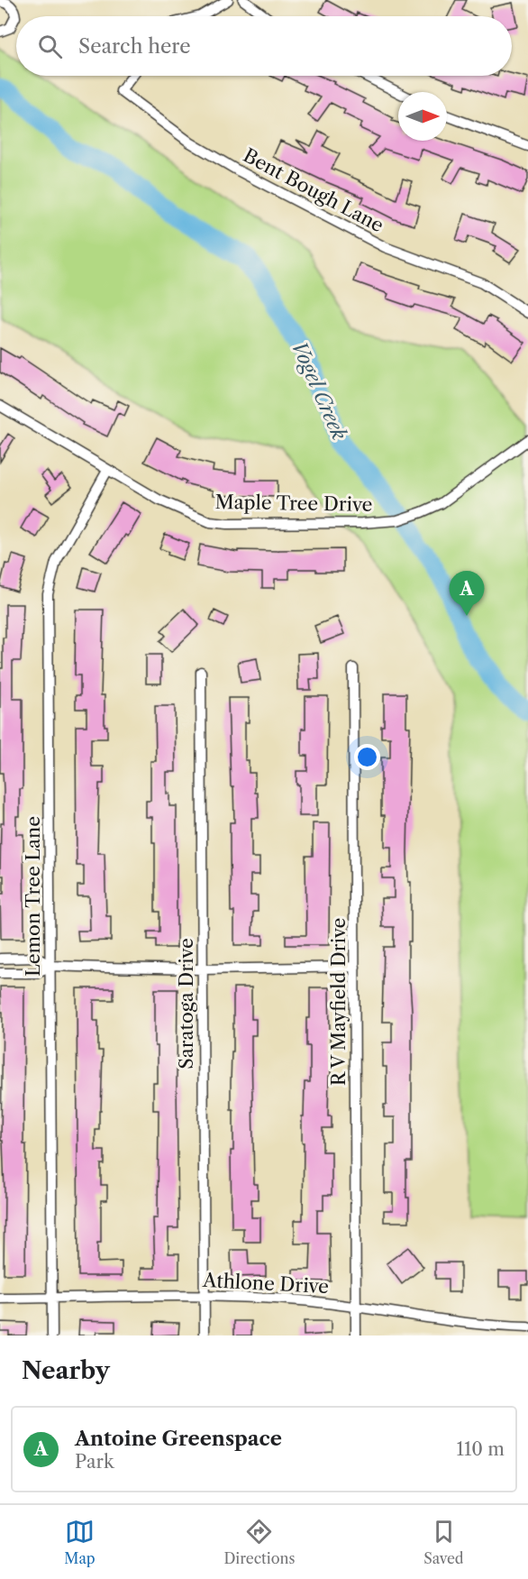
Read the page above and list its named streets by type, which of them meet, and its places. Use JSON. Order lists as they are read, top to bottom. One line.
{"streets":{"street":["Bent Bough Lane","Maple Tree Drive","Lemon Tree Lane","R V Mayfield Drive","Saratoga Drive","Athlone Drive"]},"crossings":[["Maple Tree Drive","Lemon Tree Lane"],["Lemon Tree Lane","Athlone Drive"],["R V Mayfield Drive","Athlone Drive"],["Saratoga Drive","Athlone Drive"]],"water":["Vogel Creek"],"north":"right","page":{"search":"Search here","pins":"A","heading":"Nearby","list":[{"mark":"A","name":"Antoine Greenspace","note":"Park","value":"110 m"}],"nav":["Map","Directions","Saved"]}}
